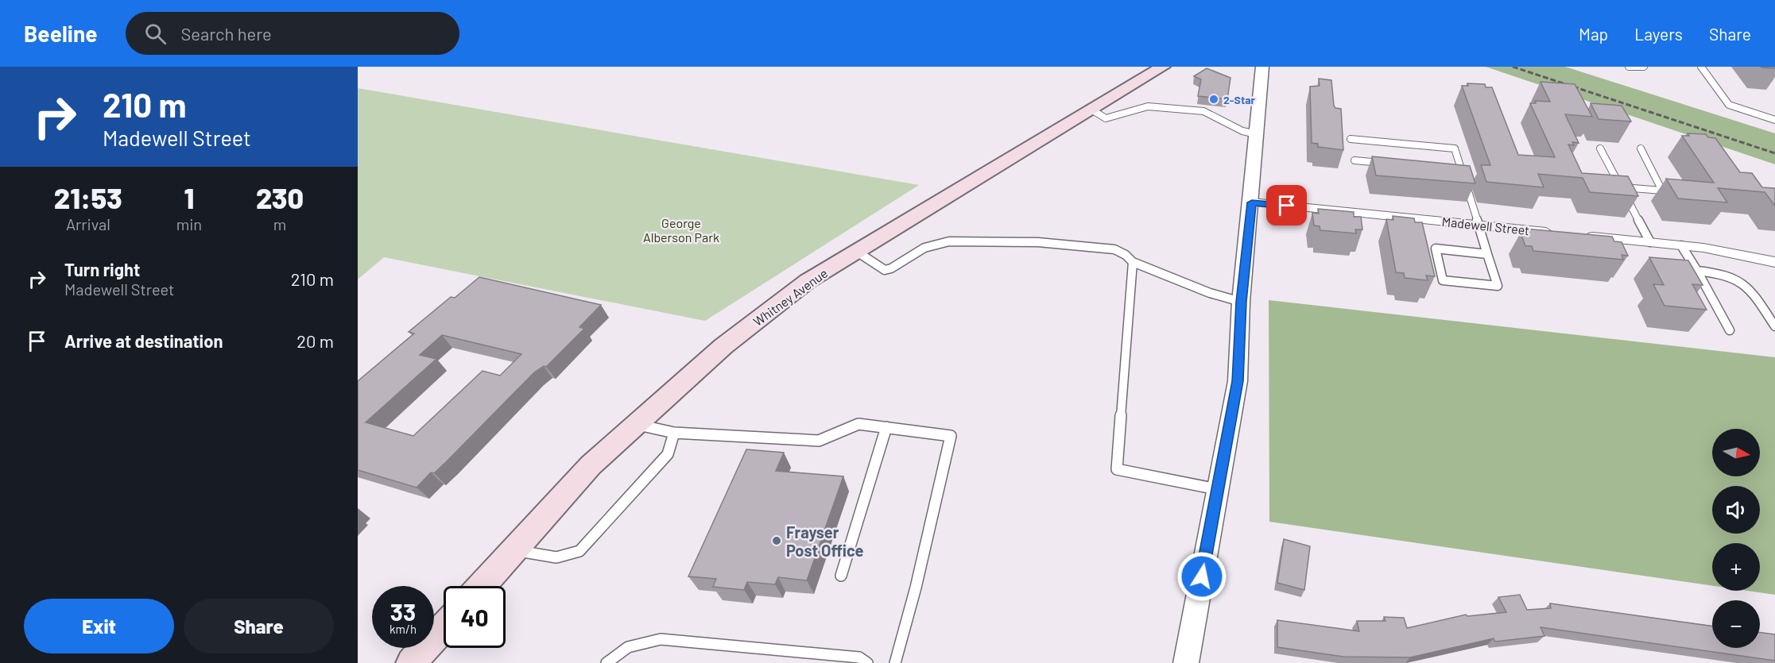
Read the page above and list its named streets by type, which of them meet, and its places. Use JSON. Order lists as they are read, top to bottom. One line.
{"streets":{"main road":["Whitney Avenue"],"street":["Madewell Street"]},"parks":["George Alberson Park"],"places":["2-Star","Frayser Post Office"],"north":"right","page":{"header":"Beeline","search":"Search here","nav":["Map","Layers","Share"],"turn":["210 m","Madewell Street"],"eta":["21:53","Arrival","1","min","230","m"],"list":[{"name":"Turn right","note":"Madewell Street","value":"210 m"},{"name":"Arrive at destination","value":"20 m"}],"map_buttons":["+","−"],"speed":"33 km/h","limit":"40","buttons":["Exit","Share"]}}
